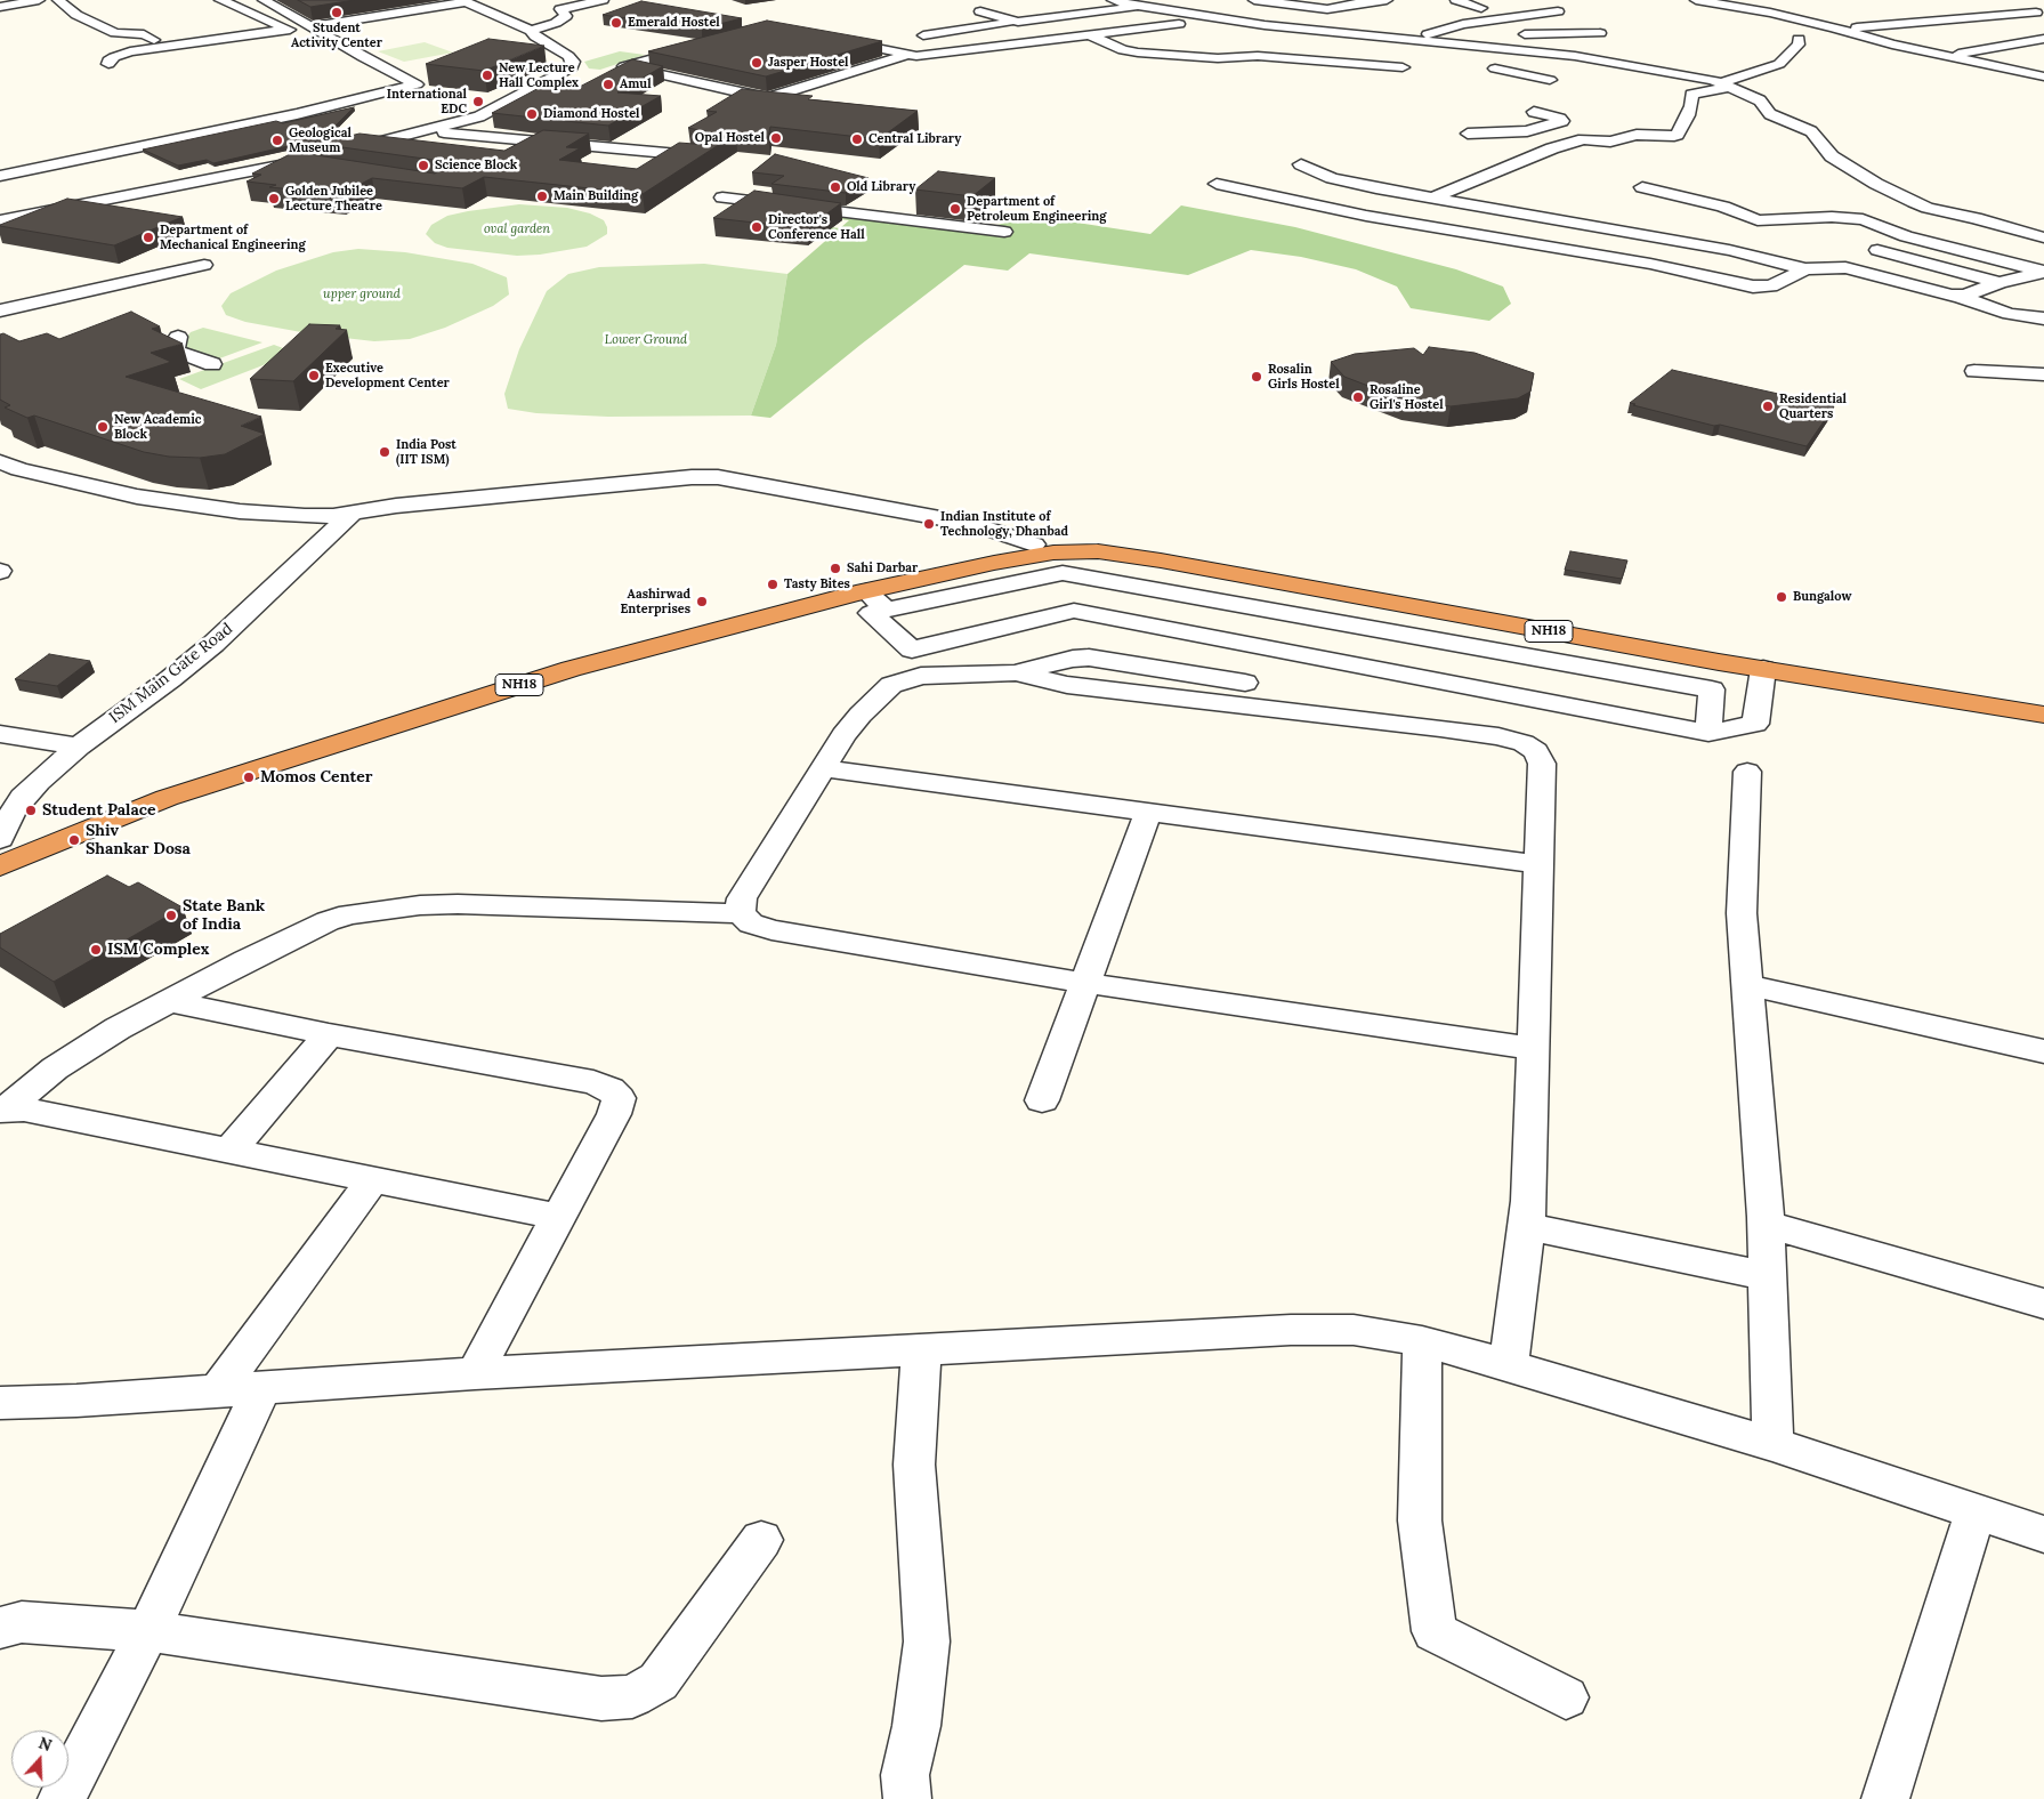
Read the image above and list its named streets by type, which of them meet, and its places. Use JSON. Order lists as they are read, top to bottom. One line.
{"streets":{"highway":["NH18"],"street":["ISM Main Gate Road"]},"parks":["oval garden","upper ground","Lower Ground"],"places":["Student Activity Center","Emerald Hostel","Jasper Hostel","New Lecture Hall Complex","Amul","International EDC","Diamond Hostel","Opal Hostel","Central Library","Geological Museum","Science Block","Old Library","Main Building","Golden Jubilee Lecture Theatre","Department of Petroleum Engineering","Director's Conference Hall","Department of Mechanical Engineering","Executive Development Center","Rosalin Girls Hostel","Rosaline Girl's Hostel","Residential Quarters","New Academic Block","India Post (IIT ISM)","Indian Institute of Technology, Dhanbad","Sahi Darbar","Tasty Bites","Bungalow","Aashirwad Enterprises","Momos Center","Student Palace","Shiv Shankar Dosa","State Bank of India","ISM Complex"],"north":"top"}
